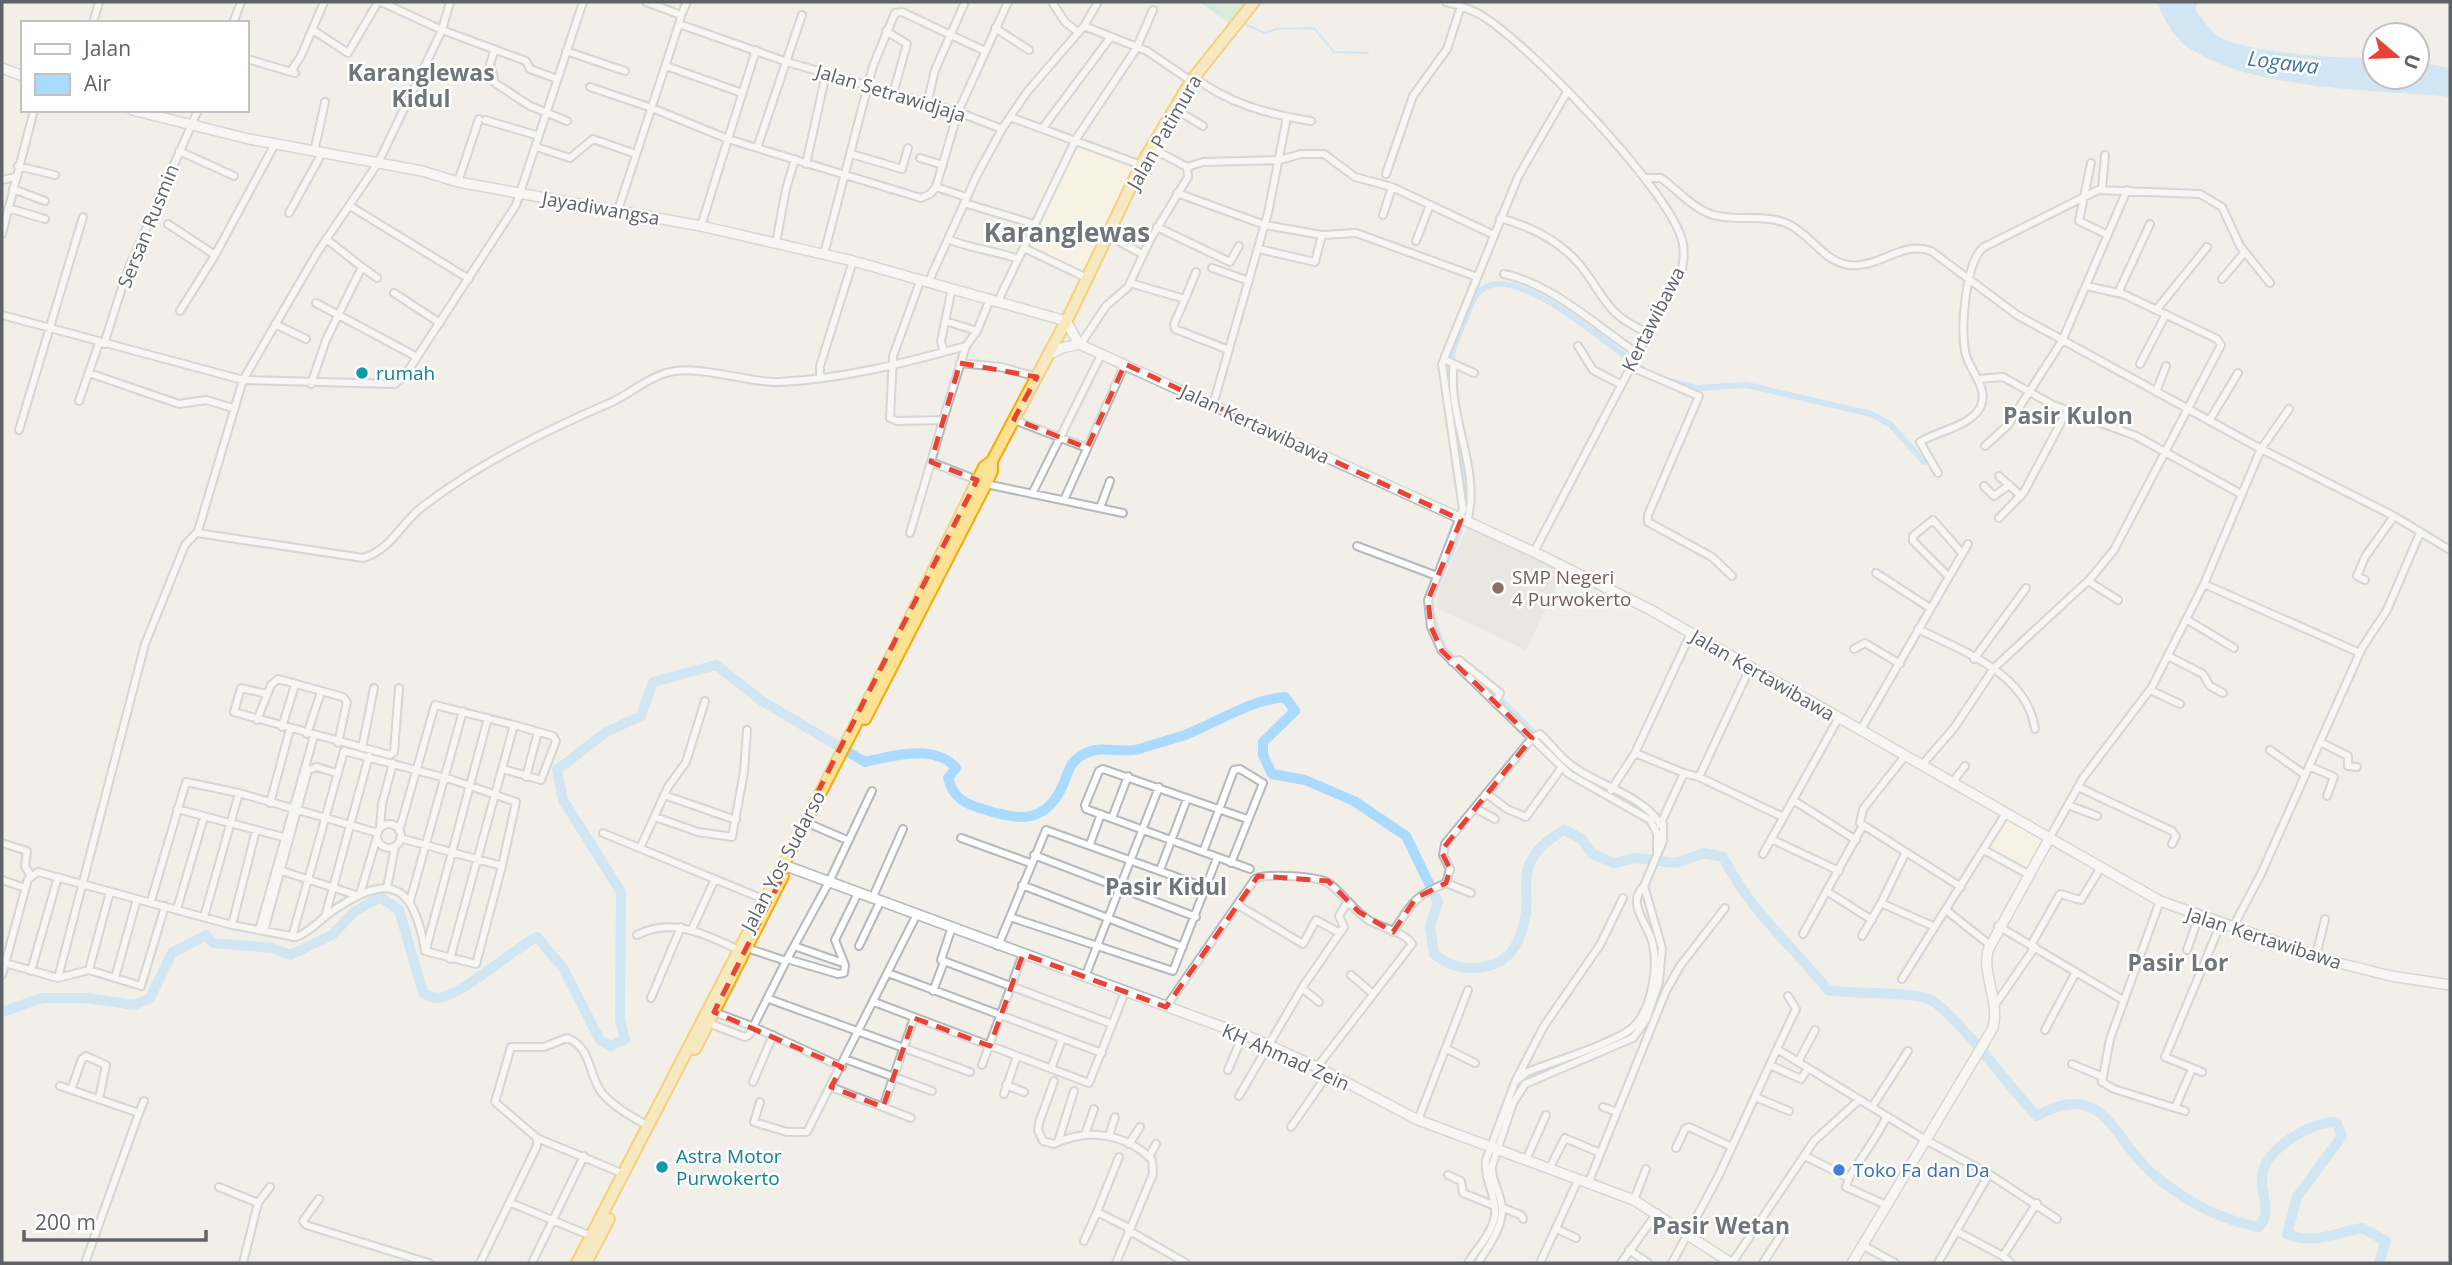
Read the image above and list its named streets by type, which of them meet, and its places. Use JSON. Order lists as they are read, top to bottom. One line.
{"streets":{"highway":["Jalan Patimura","Jalan Yos Sudarso"],"street":["Jalan Setrawidjaja","Jayadiwangsa","Sersan Rusmin","Kertawibawa","Jalan Kertawibawa","KH Ahmad Zein"]},"crossings":[["Jalan Patimura","Jayadiwangsa"],["Jalan Patimura","Jalan Yos Sudarso"],["Jayadiwangsa","Sersan Rusmin"],["Jayadiwangsa","Jalan Yos Sudarso"],["Kertawibawa","Jalan Kertawibawa"],["Jalan Yos Sudarso","KH Ahmad Zein"]],"districts":["Karanglewas Kidul","Karanglewas","Pasir Kulon","Pasir Kidul","Pasir Lor","Pasir Wetan"],"water":["Logawa"],"places":["rumah","SMP Negeri 4 Purwokerto","Astra Motor Purwokerto","Toko Fa dan Da"],"legend":["Jalan","Air"],"scale_bar":"200 m","north":"right"}
